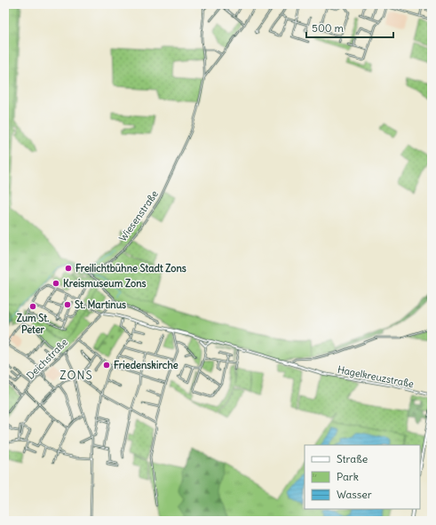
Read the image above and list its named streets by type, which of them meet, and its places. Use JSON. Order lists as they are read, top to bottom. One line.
{"streets":{"street":["Wiesenstraße","Deichstraße","Hagelkreuzstraße"]},"districts":["ZONS"],"places":["Freilichtbühne Stadt Zons","Kreismuseum Zons","St. Martinus","Zum St. Peter","Friedenskirche"],"legend":["Straße","Park","Wasser"],"scale_bar":"500 m"}
